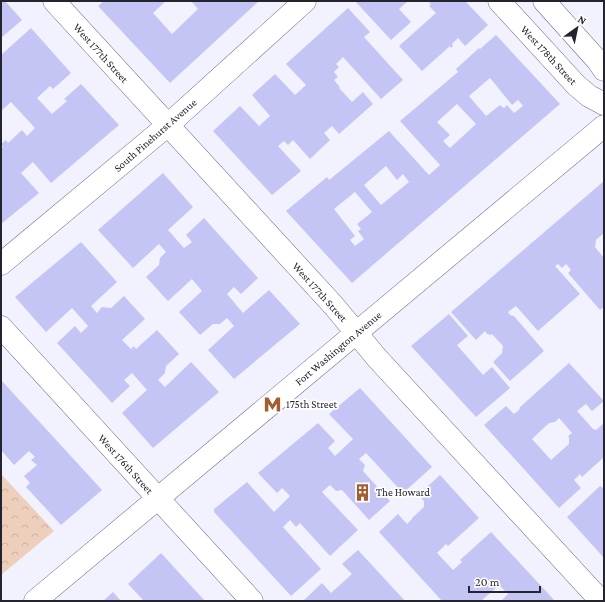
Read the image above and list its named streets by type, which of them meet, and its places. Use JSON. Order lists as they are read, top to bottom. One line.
{"streets":{"main road":["West 177th Street","West 178th Street","South Pinehurst Avenue","Fort Washington Avenue","West 176th Street"]},"crossings":[["West 177th Street","South Pinehurst Avenue"],["West 177th Street","Fort Washington Avenue"],["Fort Washington Avenue","West 176th Street"]],"places":{"metro station":["175th Street"],"building":["The Howard"]},"scale_bar":"20 m","north":"top right"}
